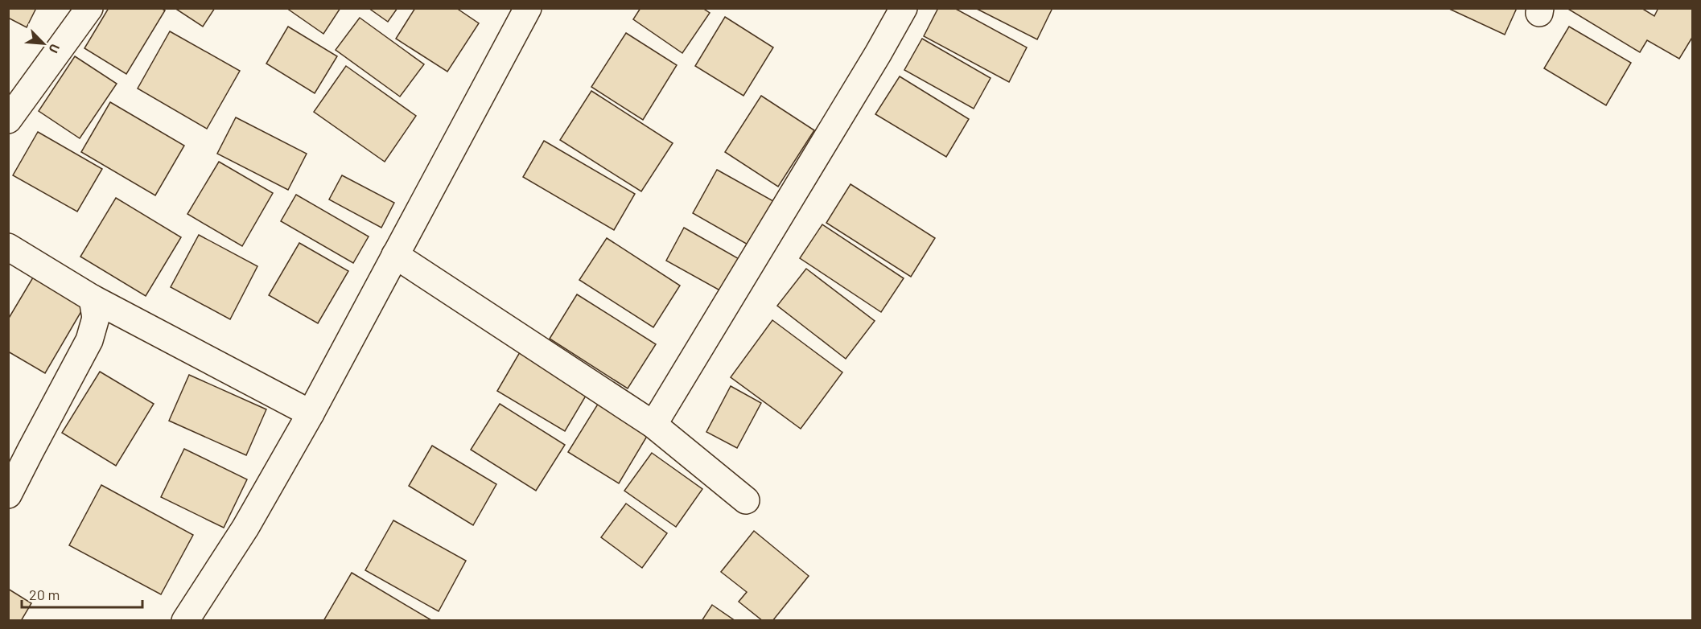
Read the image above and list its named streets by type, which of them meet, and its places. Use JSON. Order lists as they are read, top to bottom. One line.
{"scale_bar":"20 m","north":"bottom right"}
